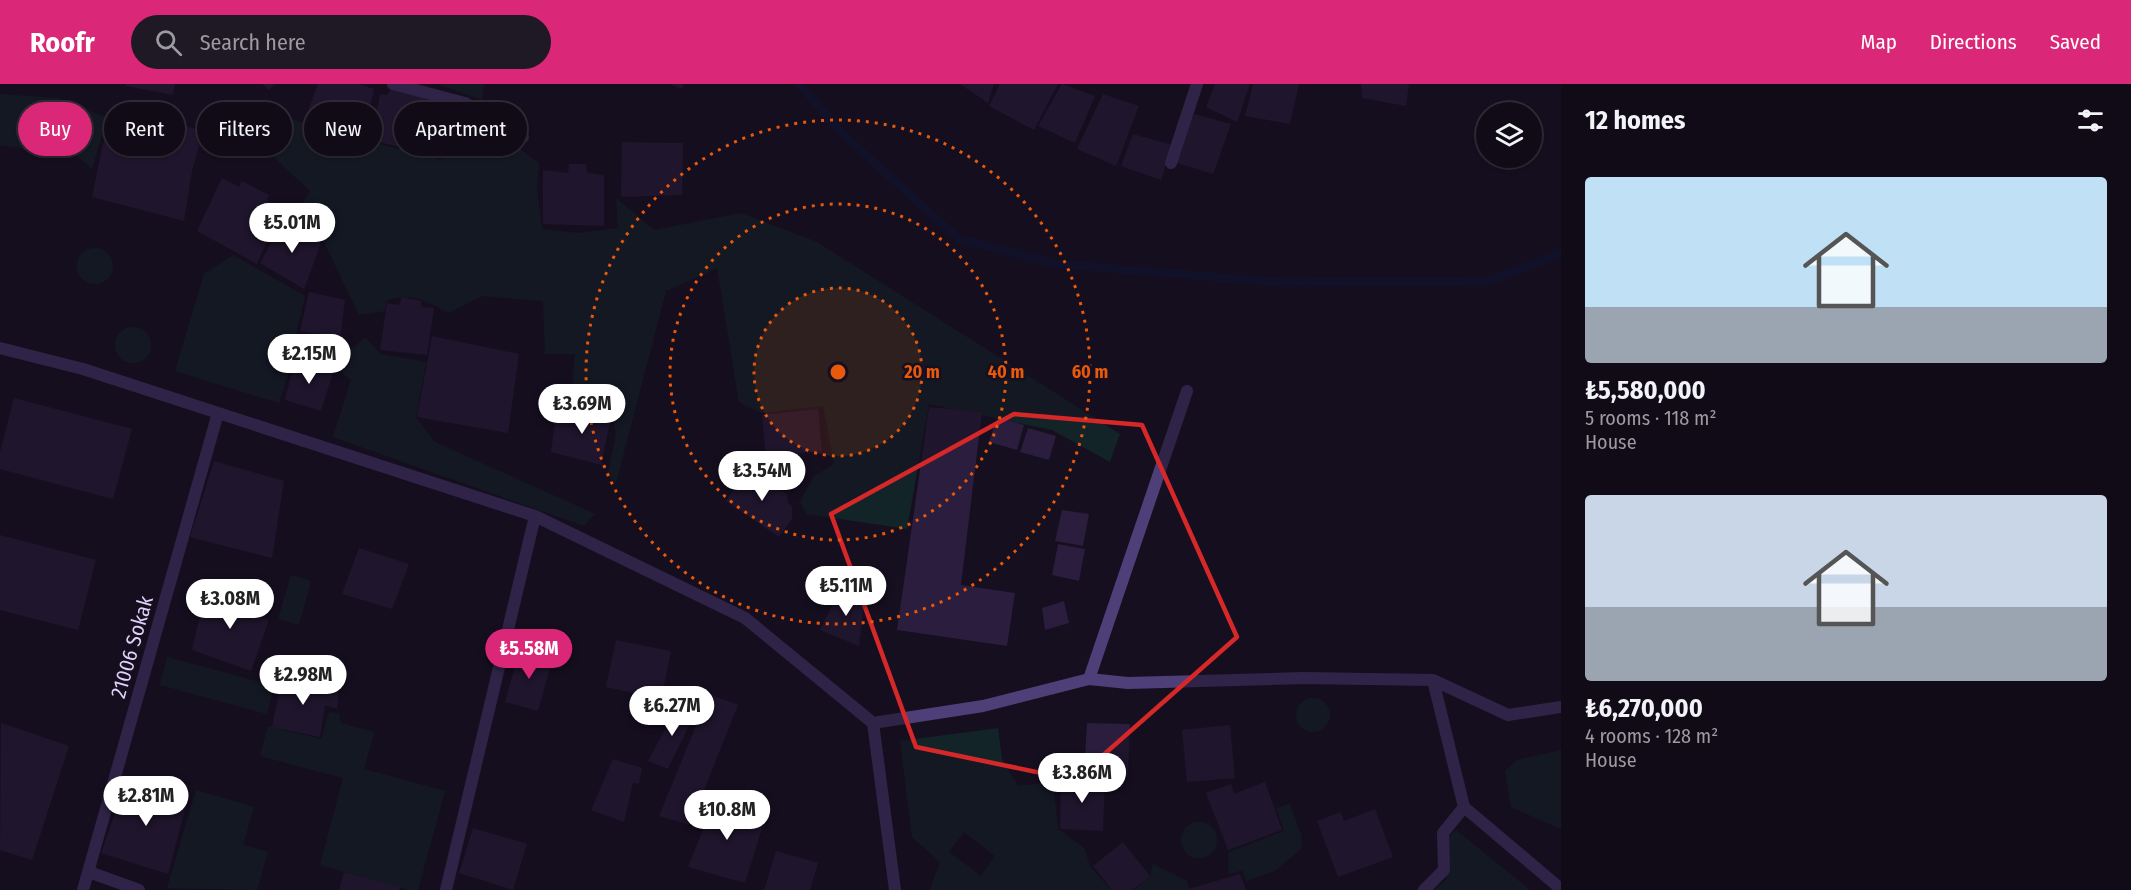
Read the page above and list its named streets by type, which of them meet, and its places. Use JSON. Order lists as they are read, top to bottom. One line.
{"streets":{"street":["21006 Sokak"]},"page":{"header":"Roofr","search":"Search here","nav":["Map","Directions","Saved"],"heading":"12 homes","chip":["Buy","Rent","Filters","New","Apartment"],"list":[{"name":"₺5,580,000","note":"5 rooms · 118 m² · House"},{"name":"₺6,270,000","note":"4 rooms · 128 m² · House"}],"price":["₺5.01M","₺2.15M","₺3.69M","₺3.54M","₺5.11M","₺3.08M","₺5.58M","₺2.98M","₺6.27M","₺3.86M","₺2.81M","₺10.8M"]},"rings":["20 m","40 m","60 m"]}
